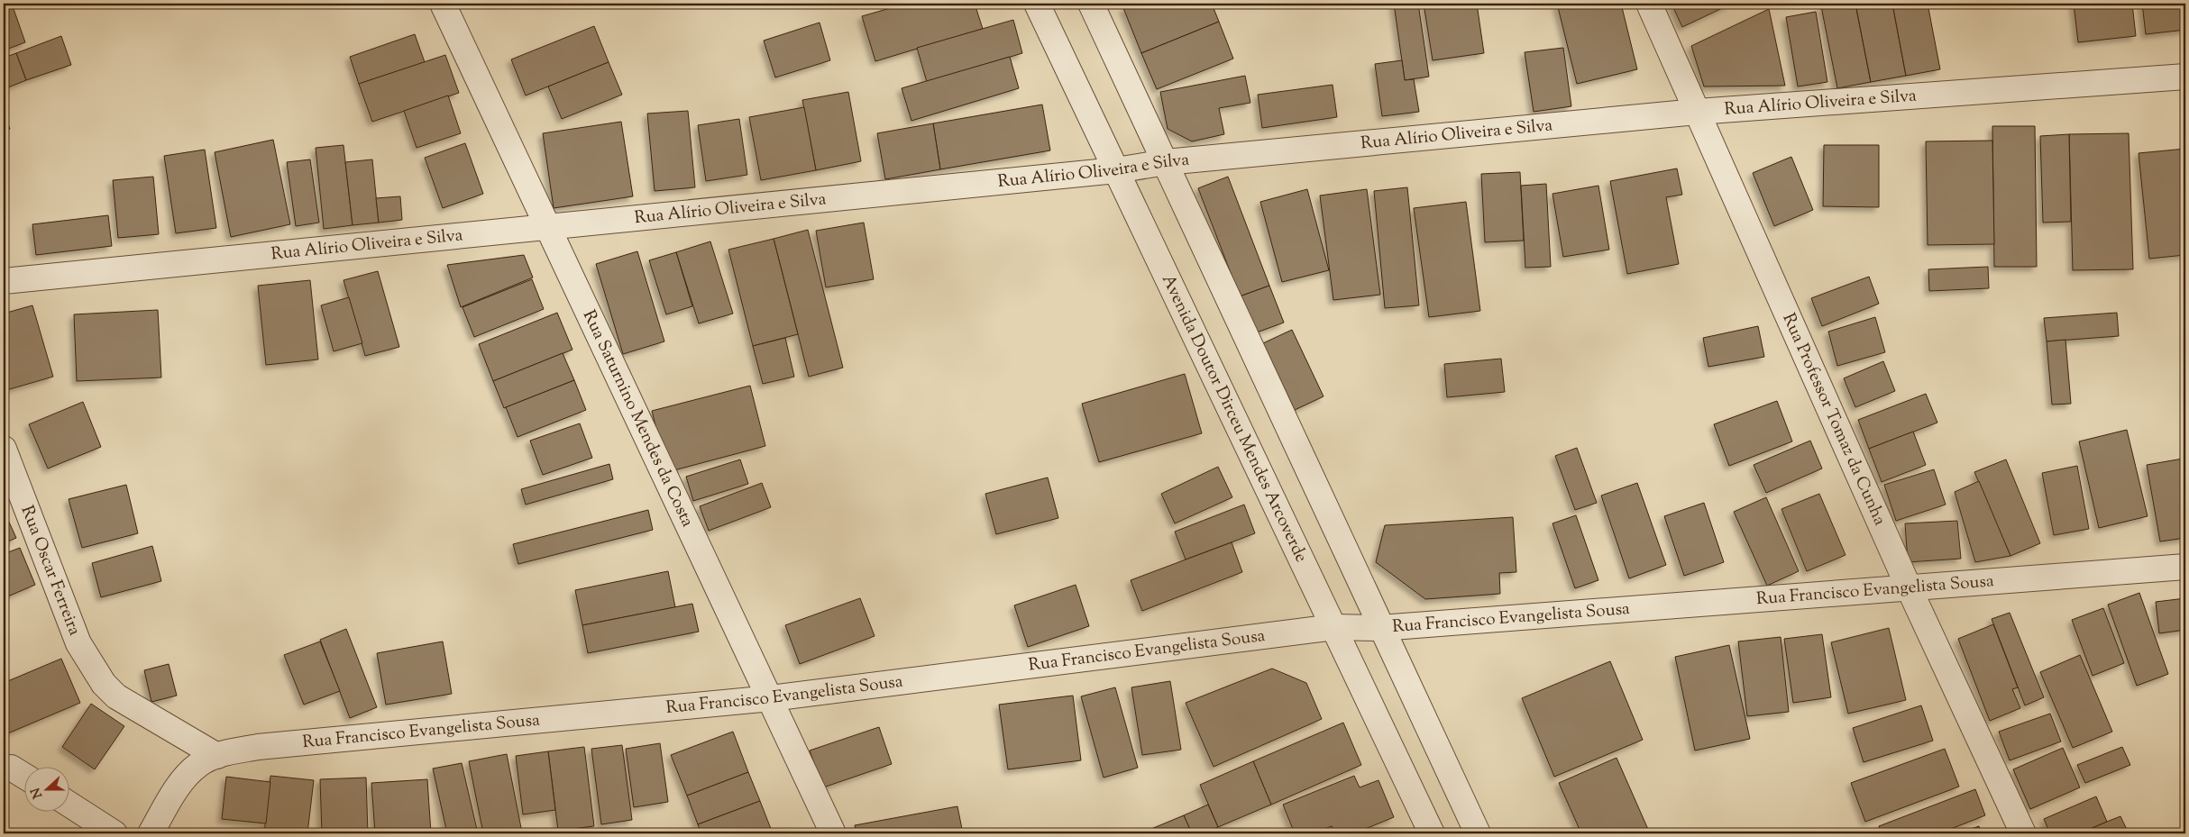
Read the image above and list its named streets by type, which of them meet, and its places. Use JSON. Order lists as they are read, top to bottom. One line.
{"streets":{"street":["Rua Alírio Oliveira e Silva","Rua Saturnino Mendes da Costa","Avenida Doutor Dirceu Mendes Arcoverde","Rua Professor Tomaz da Cunha","Rua Oscar Ferreira","Rua Francisco Evangelista Sousa"]},"crossings":[["Rua Alírio Oliveira e Silva","Rua Saturnino Mendes da Costa"],["Rua Alírio Oliveira e Silva","Avenida Doutor Dirceu Mendes Arcoverde"],["Rua Alírio Oliveira e Silva","Rua Professor Tomaz da Cunha"],["Rua Saturnino Mendes da Costa","Rua Francisco Evangelista Sousa"],["Avenida Doutor Dirceu Mendes Arcoverde","Rua Francisco Evangelista Sousa"],["Rua Professor Tomaz da Cunha","Rua Francisco Evangelista Sousa"],["Rua Oscar Ferreira","Rua Francisco Evangelista Sousa"]],"north":"left"}
